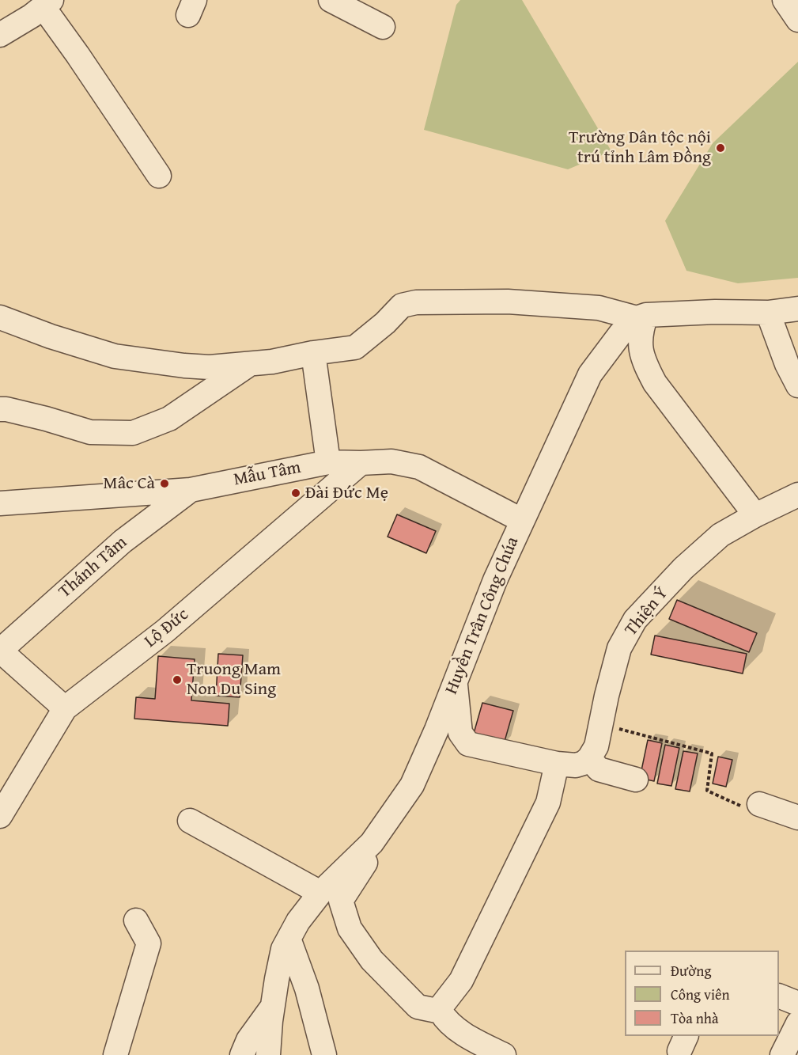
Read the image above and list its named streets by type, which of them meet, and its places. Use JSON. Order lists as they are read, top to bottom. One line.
{"streets":{"street":["Mẫu Tâm","Thánh Tâm","Thiện Ý","Huyền Trân Công Chúa","Lộ Đức"]},"crossings":[["Mẫu Tâm","Thánh Tâm"],["Mẫu Tâm","Huyền Trân Công Chúa"],["Mẫu Tâm","Lộ Đức"]],"places":["Trường Dân tộc nội trú tỉnh Lâm Đồng","Mâc Cà","Đài Đức Mẹ","Truong Mam Non Du Sing"],"legend":["Đường","Công viên","Tòa nhà"]}
